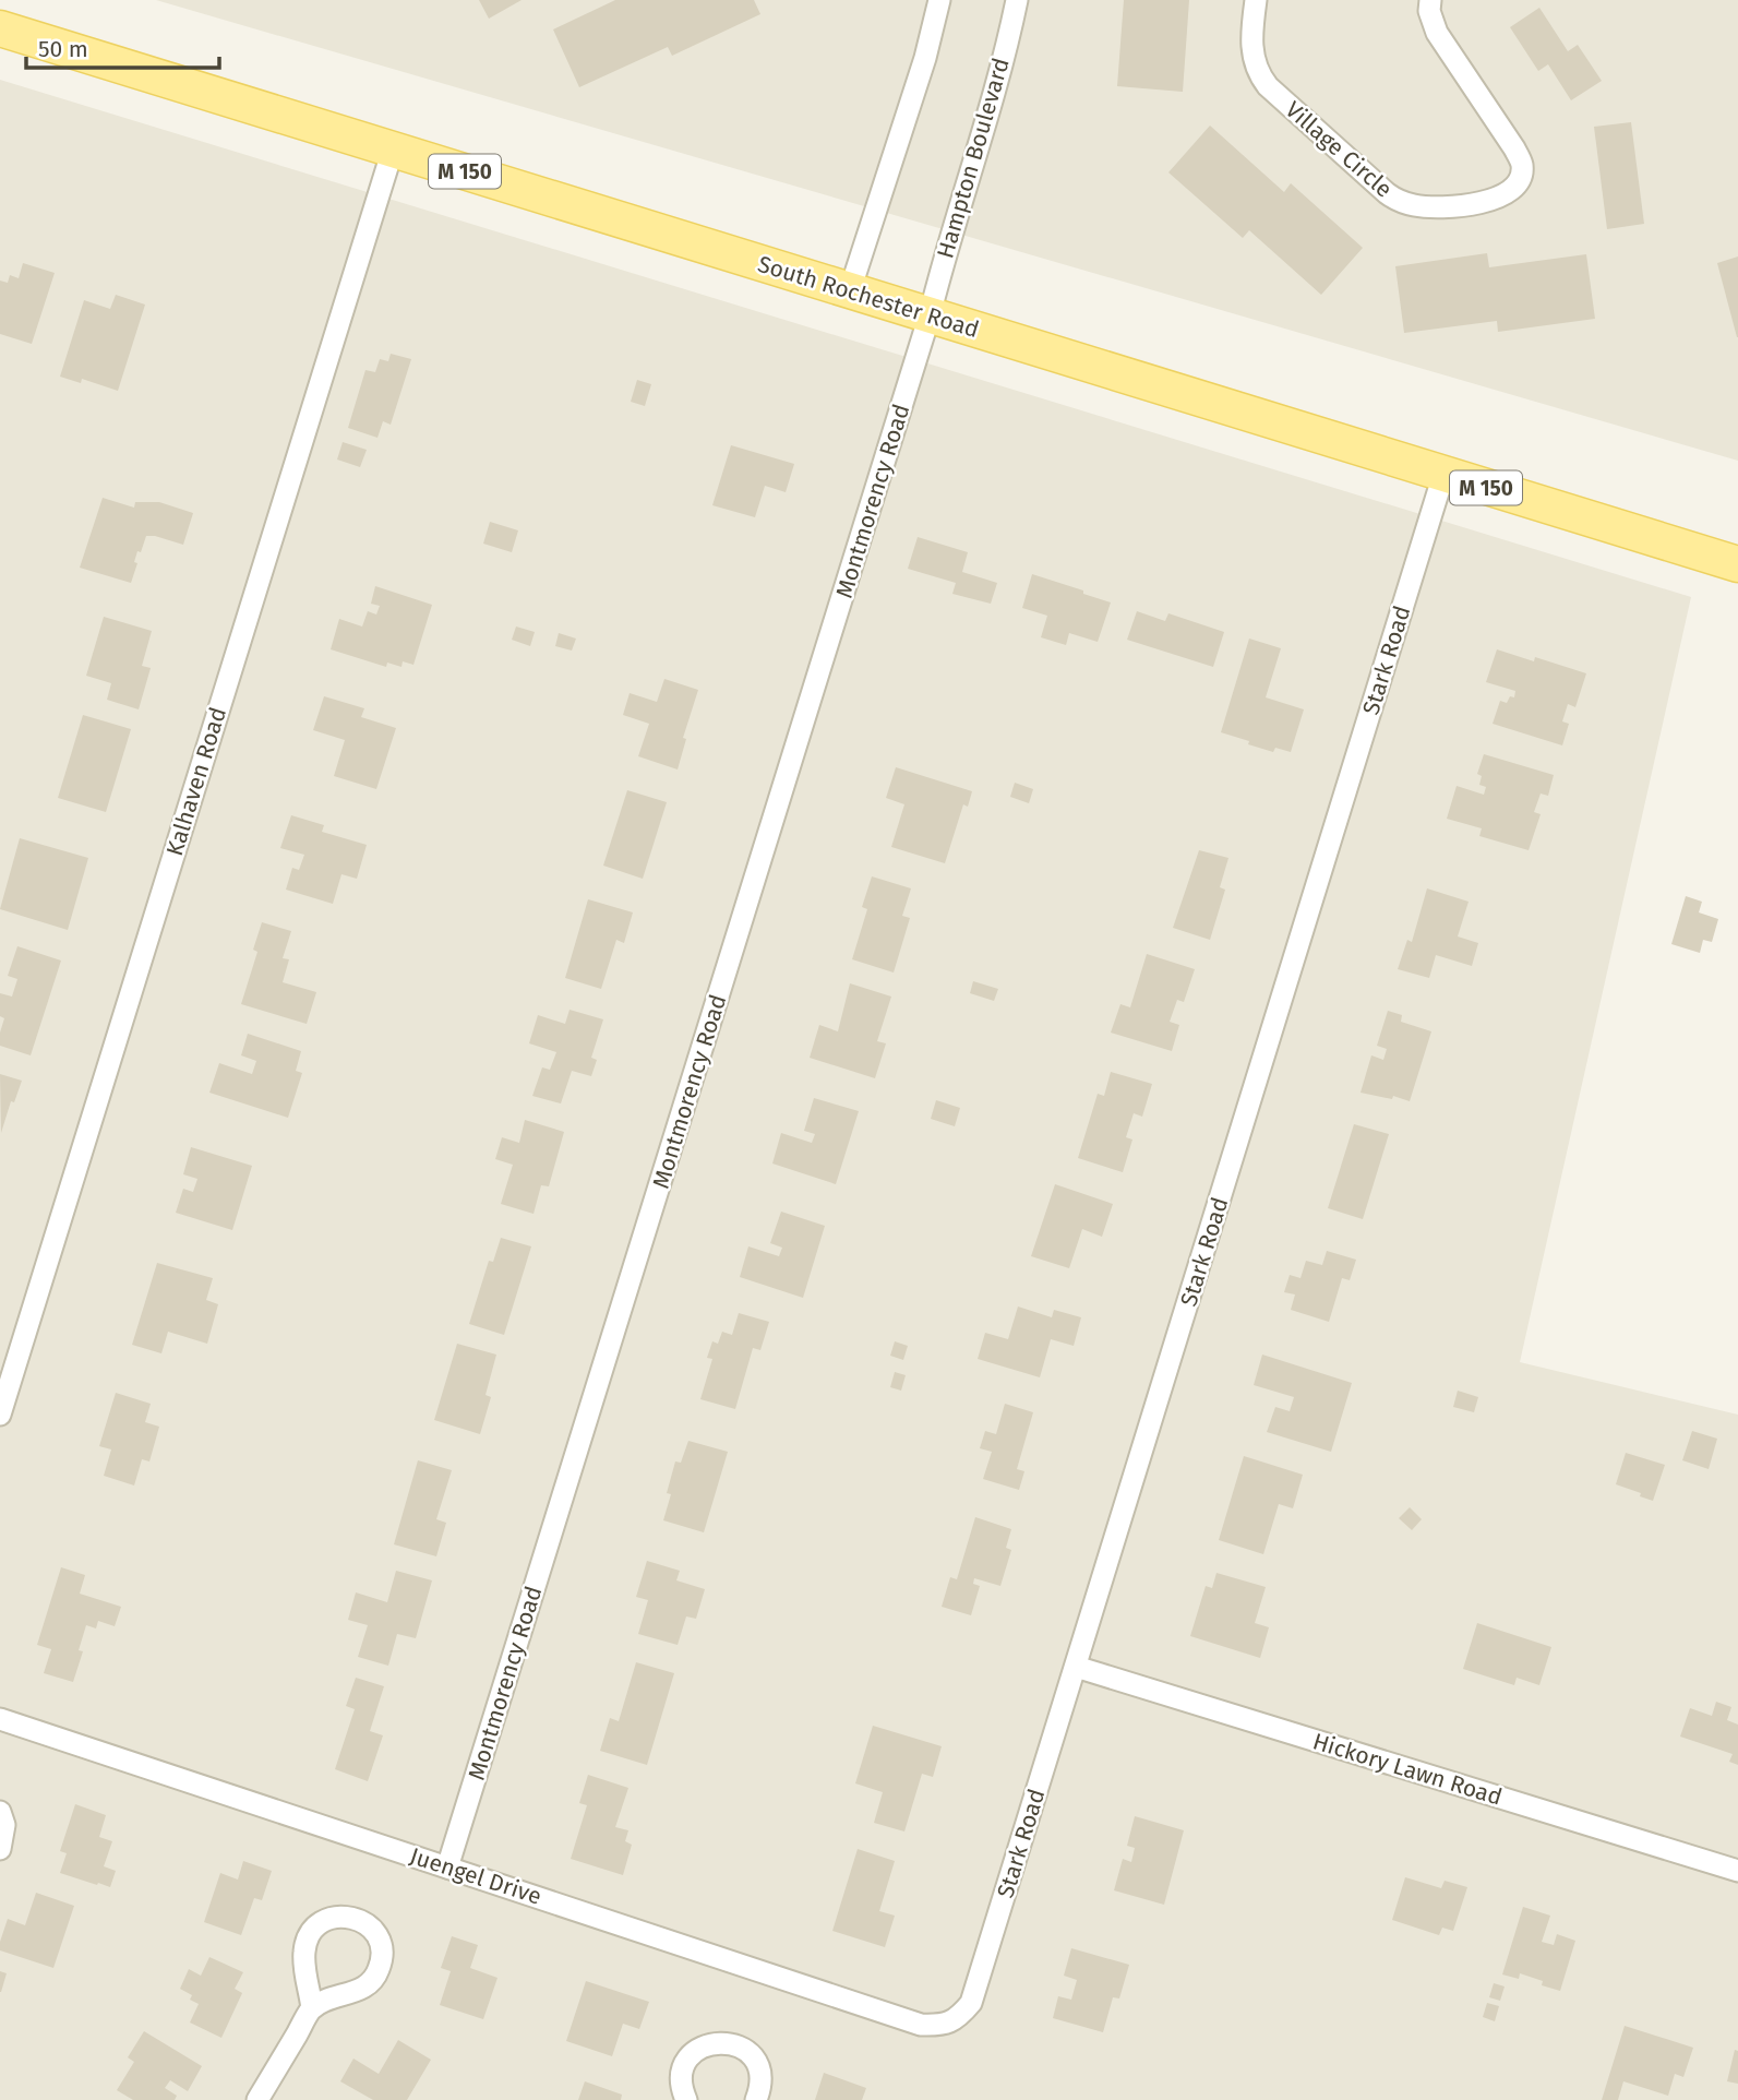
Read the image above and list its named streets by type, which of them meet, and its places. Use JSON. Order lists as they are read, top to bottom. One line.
{"streets":{"main road":["M 150","South Rochester Road"],"street":["Village Circle","Hampton Boulevard","Montmorency Road","Stark Road","Kalhaven Road","Hickory Lawn Road","Juengel Drive"]},"crossings":[["Hampton Boulevard","South Rochester Road"],["Hampton Boulevard","Montmorency Road"],["South Rochester Road","Montmorency Road"],["South Rochester Road","Stark Road"],["South Rochester Road","Kalhaven Road"],["Montmorency Road","Juengel Drive"],["Stark Road","Hickory Lawn Road"],["Stark Road","Juengel Drive"]],"scale_bar":"50 m"}
